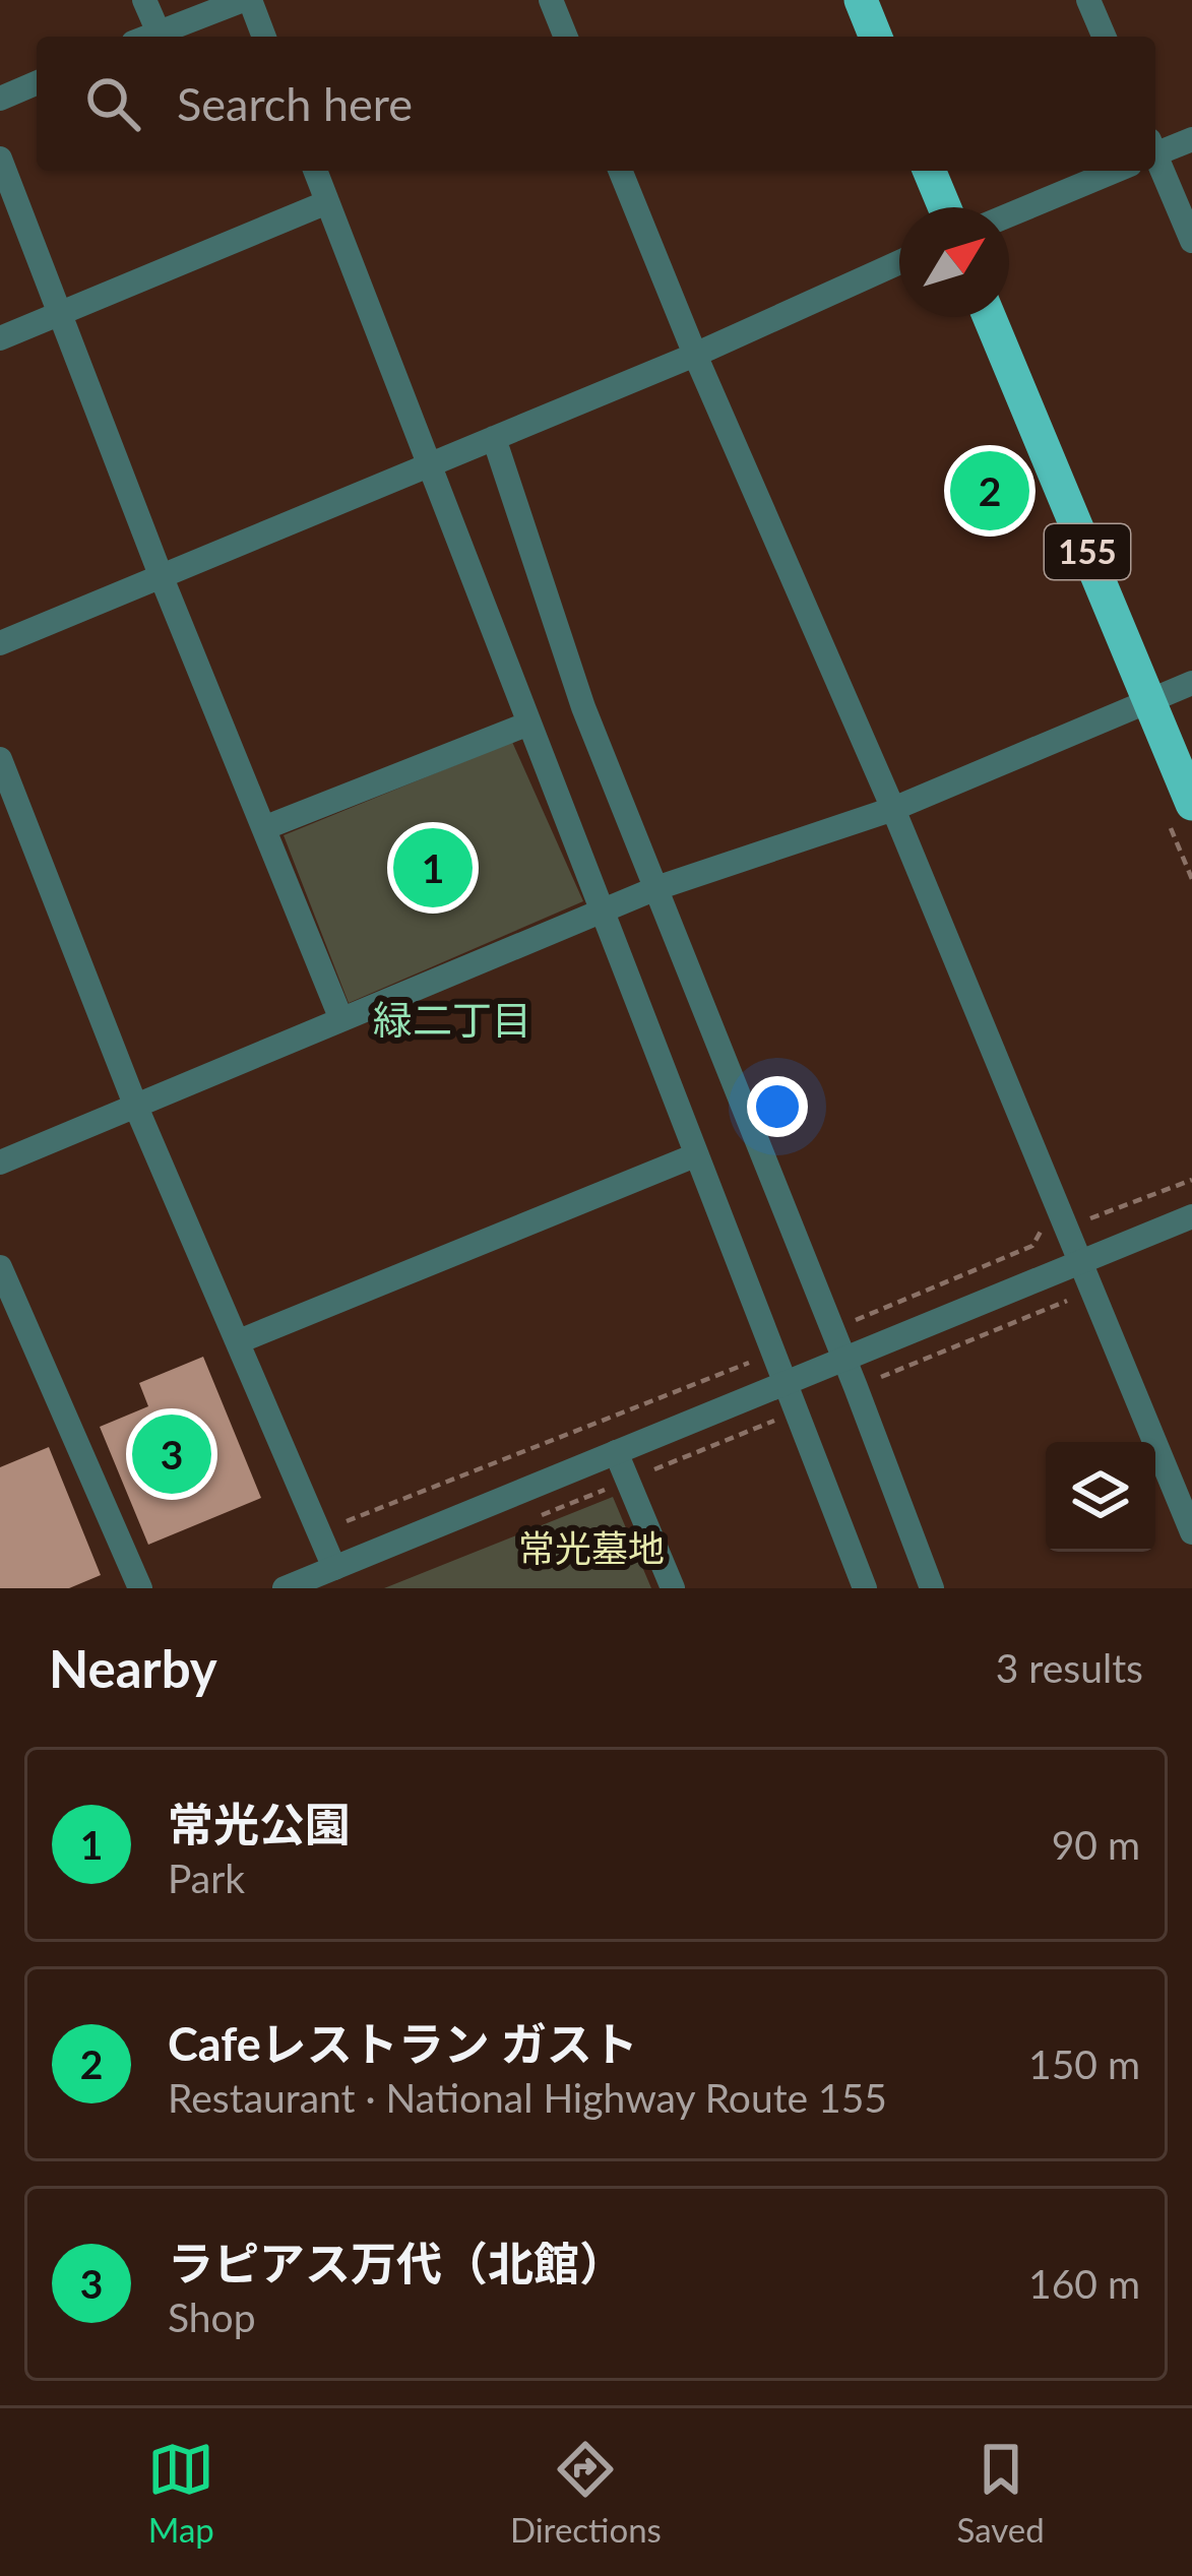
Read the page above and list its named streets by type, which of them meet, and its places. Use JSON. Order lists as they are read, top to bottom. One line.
{"streets":{"highway":["155"]},"districts":["緑二丁目"],"parks":["常光墓地"],"north":"top right","page":{"search":"Search here","pins":["2","1","3"],"heading":["Nearby","3 results"],"list":[{"mark":"1","name":"常光公園","note":"Park","value":"90 m"},{"mark":"2","name":"Cafeレストラン ガスト","note":"Restaurant · National Highway Route 155","value":"150 m"},{"mark":"3","name":"ラピアス万代（北館）","note":"Shop","value":"160 m"}],"nav":["Map","Directions","Saved"]}}
